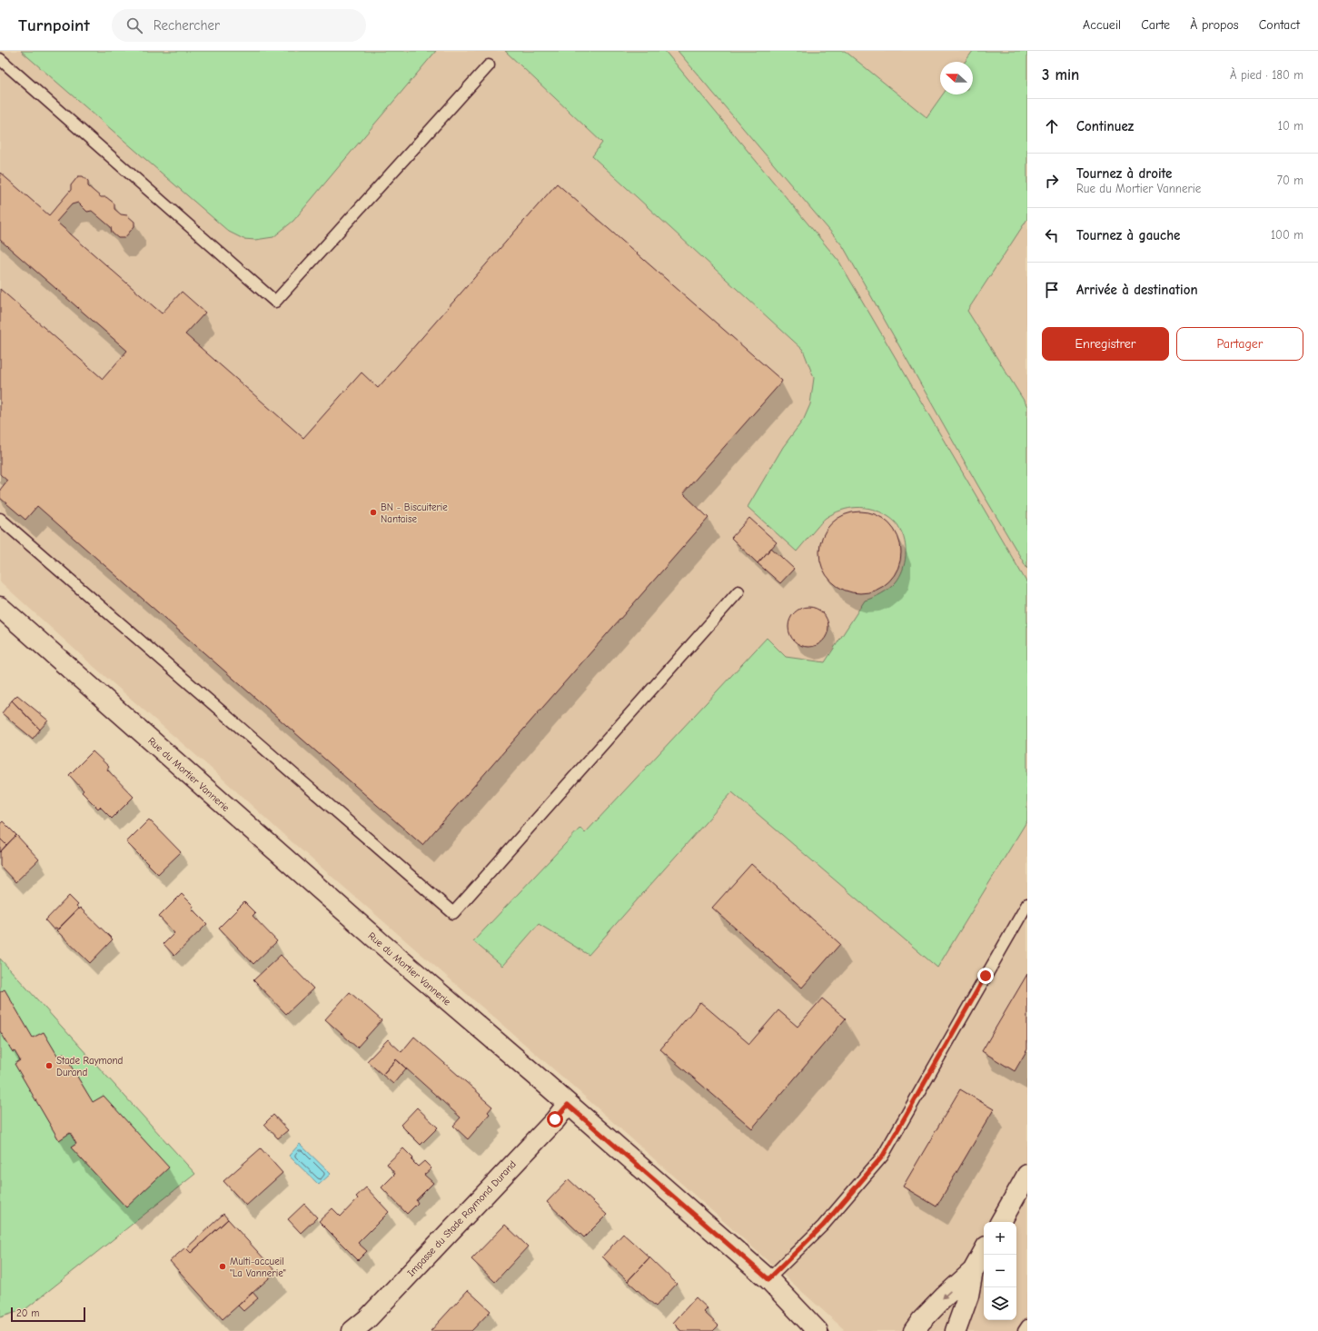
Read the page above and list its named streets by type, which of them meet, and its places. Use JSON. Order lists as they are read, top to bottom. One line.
{"streets":{"street":["Rue du Mortier Vannerie","Impasse du Stade Raymond Durand"]},"crossings":[["Rue du Mortier Vannerie","Impasse du Stade Raymond Durand"]],"places":["BN - Biscuiterie Nantaise","Stade Raymond Durand","Multi-accueil \"La Vannerie\""],"scale_bar":"20 m","north":"left","page":{"header":"Turnpoint","search":"Rechercher","nav":["Accueil","Carte","À propos","Contact"],"heading":["3 min","À pied · 180 m"],"list":[["Continuez","10 m"],["Tournez à droite","Rue du Mortier Vannerie","70 m"],["Tournez à gauche","100 m"],"Arrivée à destination"],"buttons":["Enregistrer","Partager"],"map_buttons":["+","−"],"scale":"20 m"}}
